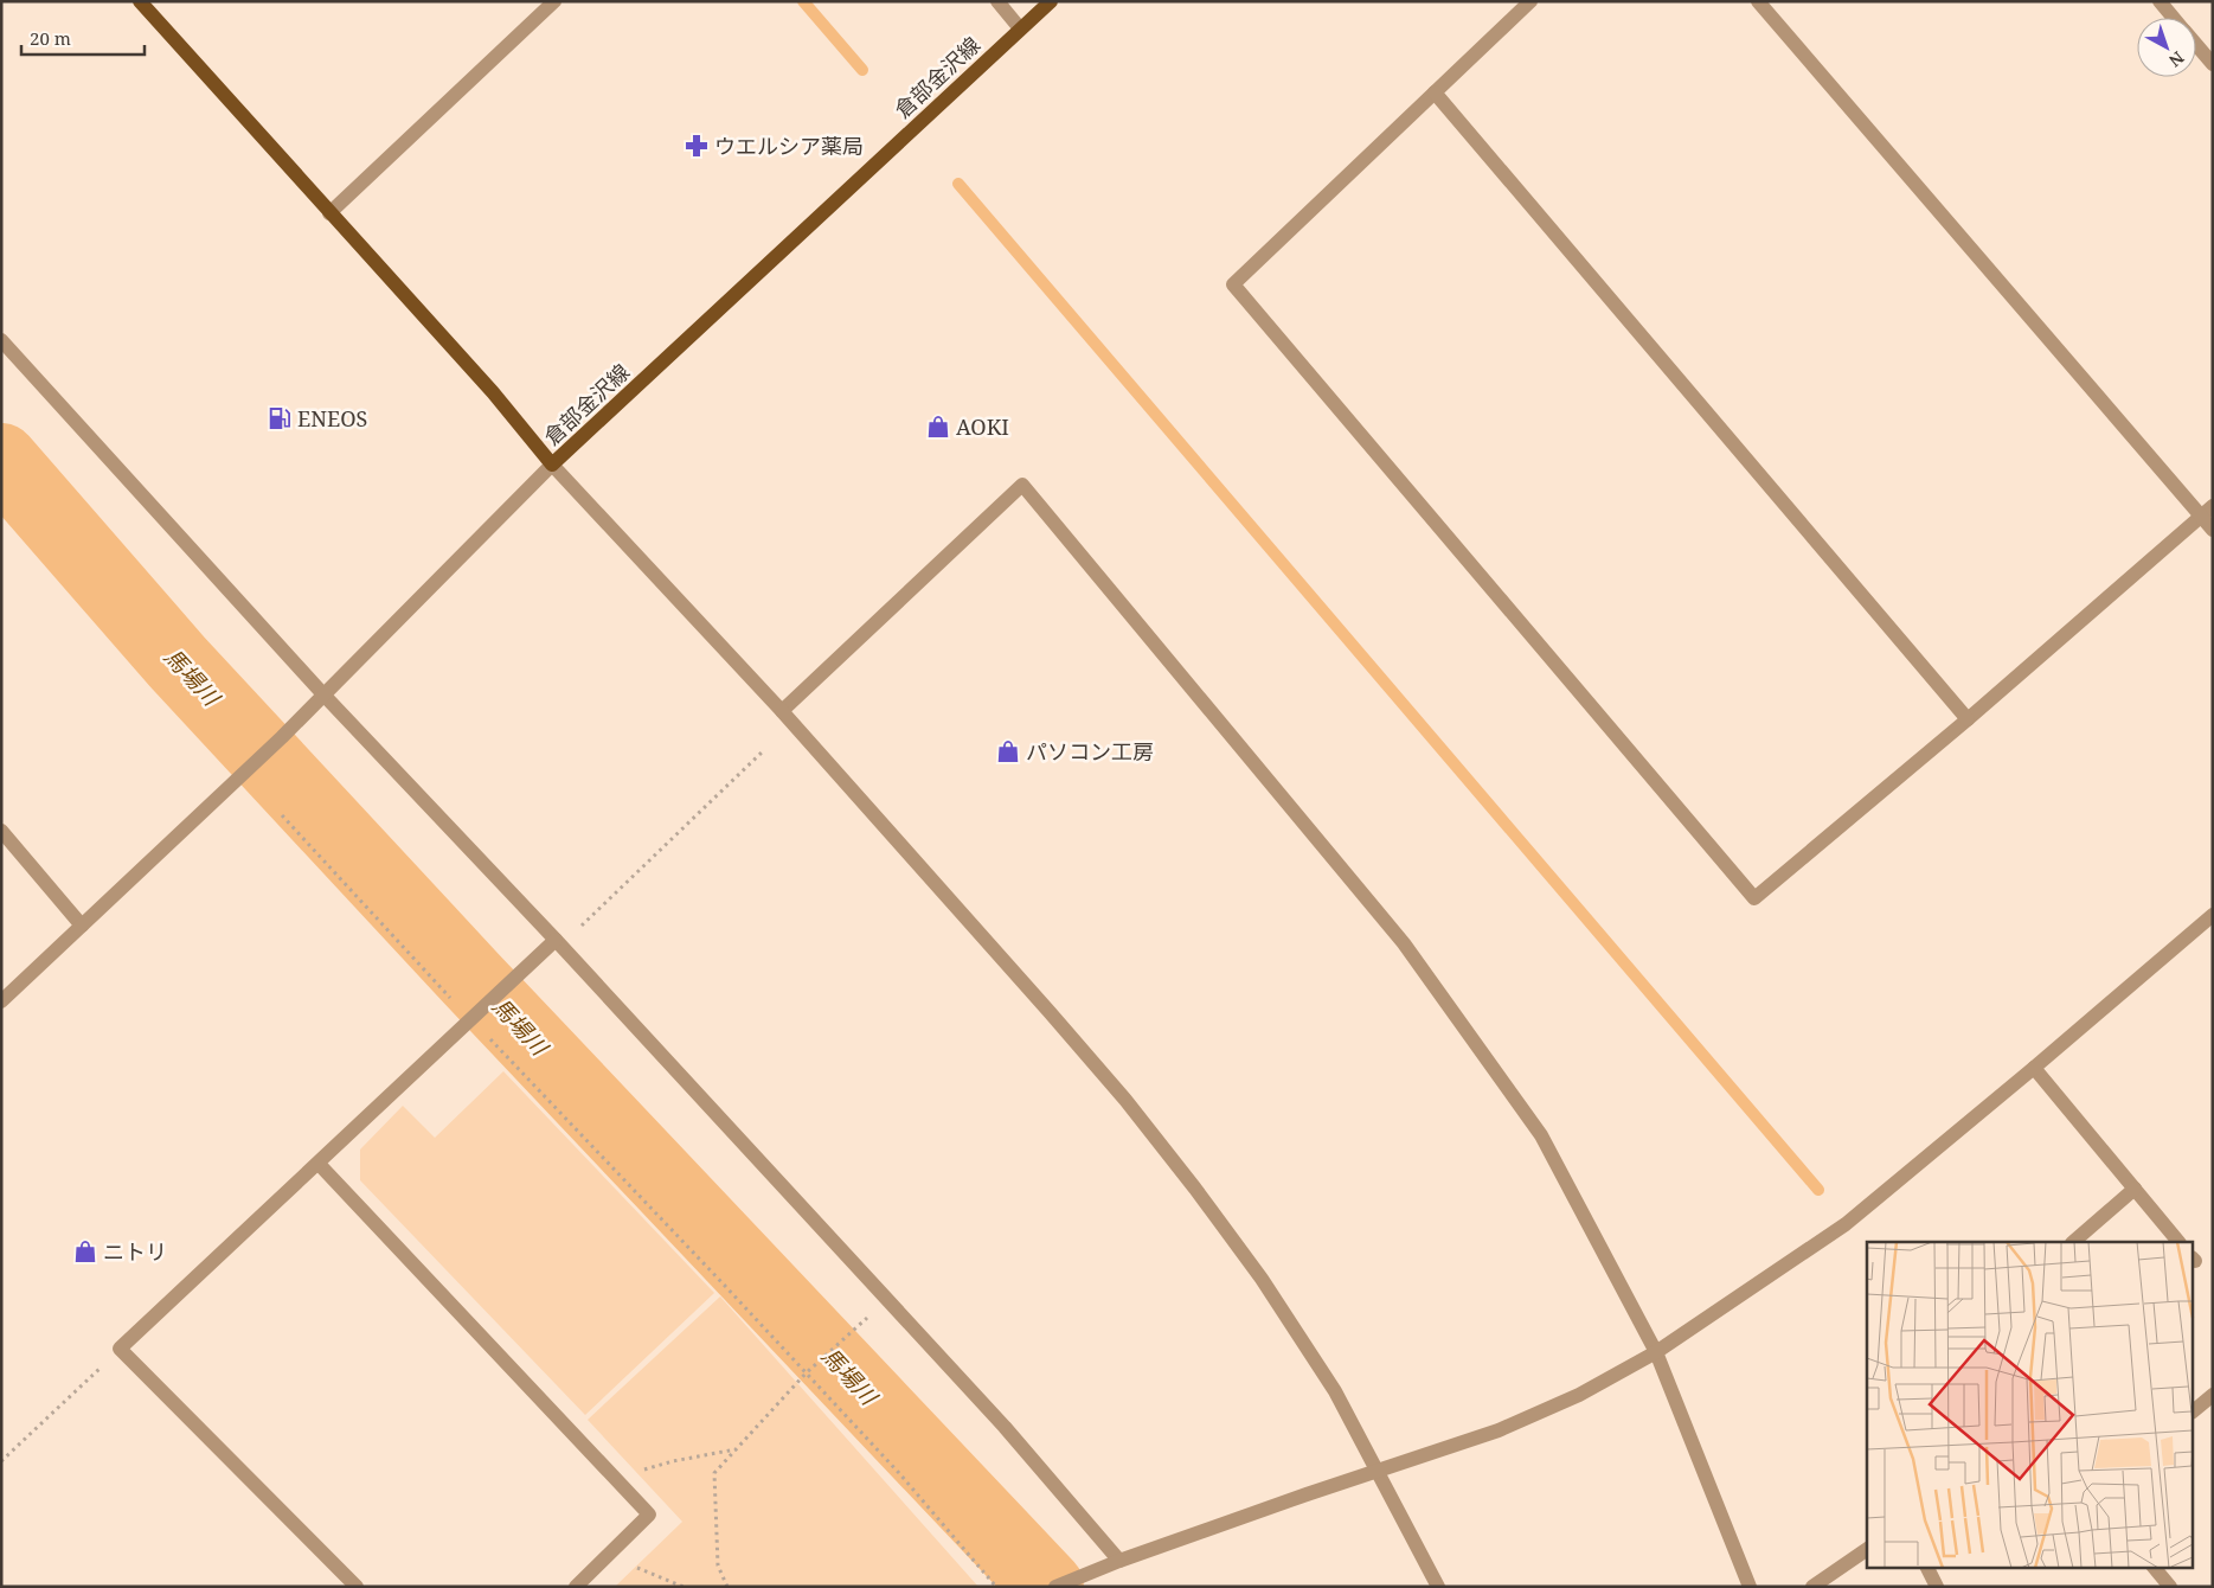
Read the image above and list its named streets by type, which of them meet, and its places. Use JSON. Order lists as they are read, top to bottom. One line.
{"streets":{"main road":["倉部金沢線"]},"water":["馬場川"],"places":{"pharmacy":["ウエルシア薬局"],"fuel station":["ENEOS"],"shop":["AOKI","パソコン工房","ニトリ"]},"scale_bar":"20 m","north":"bottom right"}
